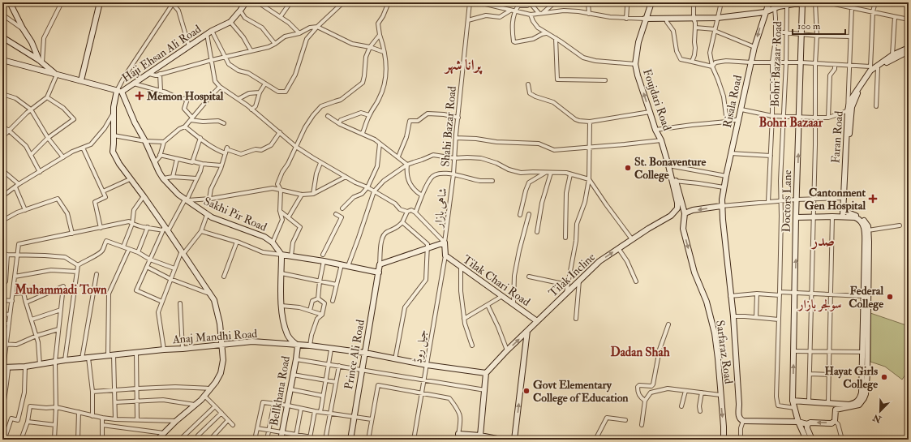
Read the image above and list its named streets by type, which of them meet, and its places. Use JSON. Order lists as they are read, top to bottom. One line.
{"streets":{"street":["Haji Ehsan Ali Road","Bohri Bazaar Road","Foujdari Road","Risala Road","Shahi Bazar Road","Faran Road","Doctors Lane","شاہی بازار","Sakhi Pir Road","Tilak Incline","Tilak Chari Road","Anaj Mandhi Road","جیل روڈ","Sarfaraz Road","Prince Ali Road","Bellkhana Road"]},"crossings":[["Haji Ehsan Ali Road","Sakhi Pir Road"],["Bohri Bazaar Road","Doctors Lane"],["Foujdari Road","Tilak Incline"],["Shahi Bazar Road","شاہی بازار"],["Tilak Incline","Tilak Chari Road"],["Tilak Incline","Anaj Mandhi Road"],["Tilak Chari Road","جیل روڈ"],["Anaj Mandhi Road","جیل روڈ"],["Anaj Mandhi Road","Prince Ali Road"],["Anaj Mandhi Road","Bellkhana Road"]],"one_way":["Sarfaraz Road"],"districts":["پرانا شہر","Bohri Bazaar","صدر","Muhammadi Town","سولجر بازار","Dadan Shah"],"places":{"health":["Memon Hospital","Cantonment Gen Hospital"],"other":["St. Bonaventure College","Federal College","Hayat Girls College","Govt Elementary College of Education"]},"scale_bar":"100 m","north":"bottom left"}
